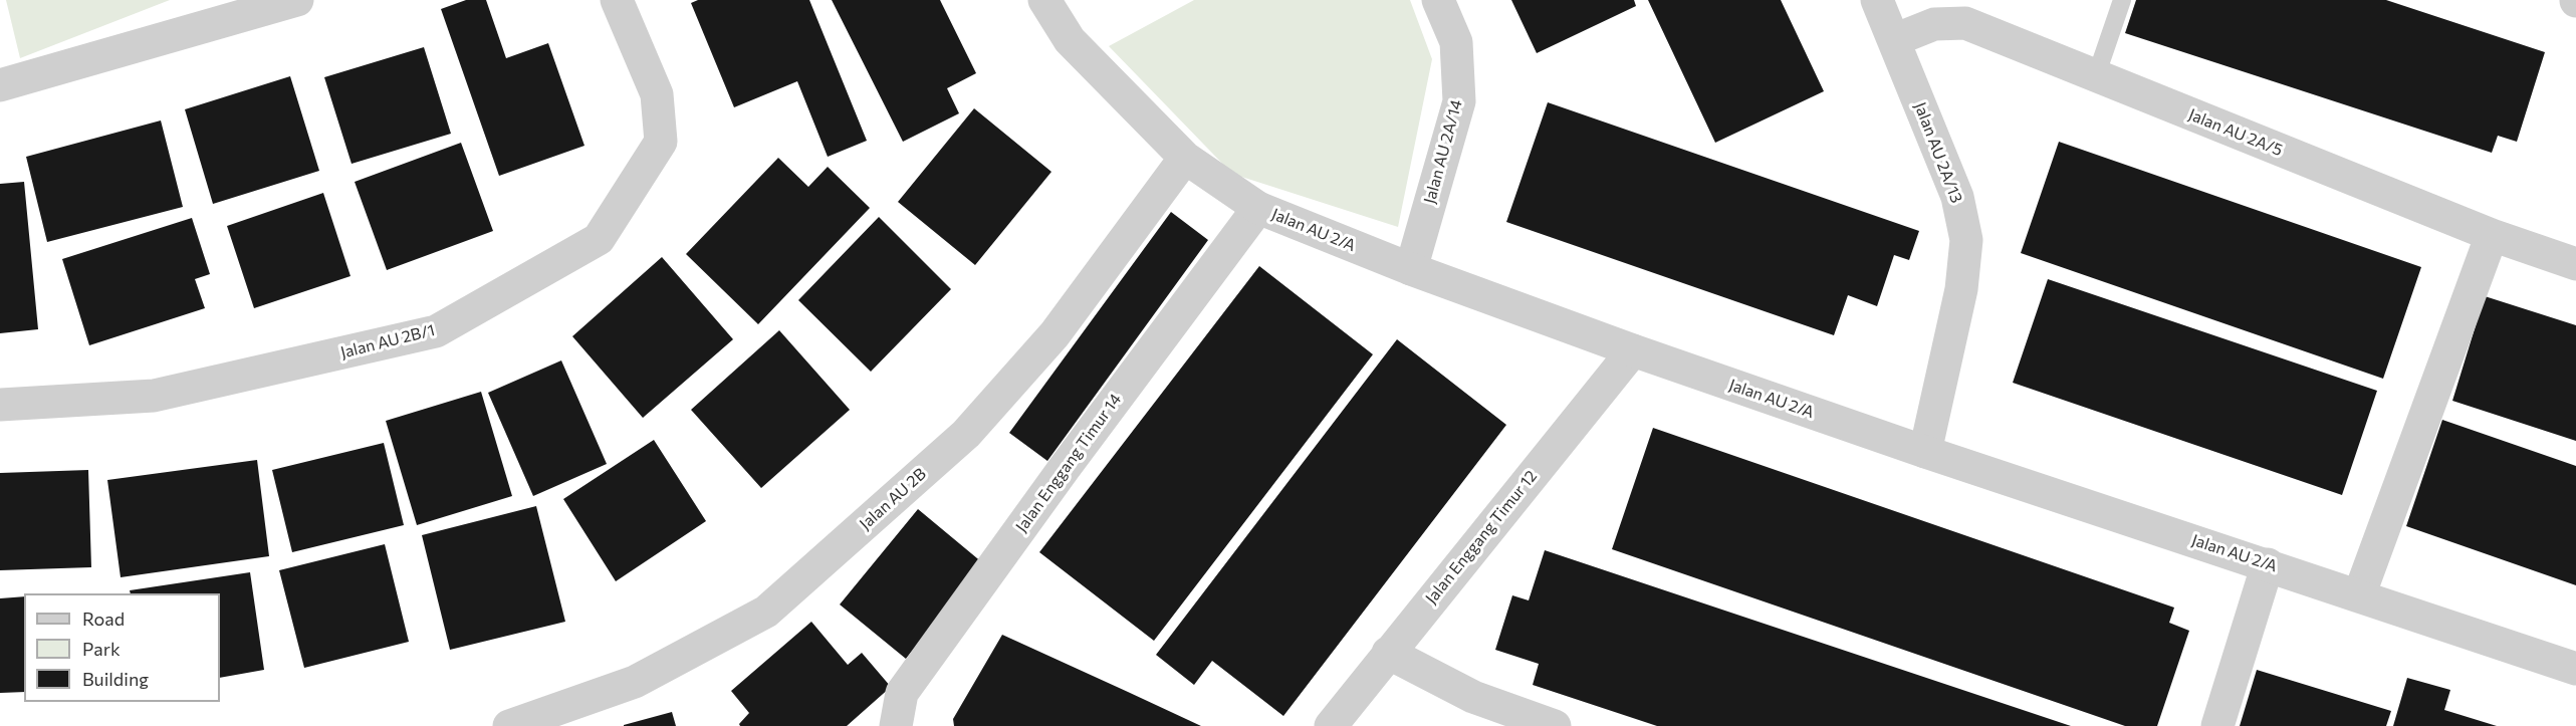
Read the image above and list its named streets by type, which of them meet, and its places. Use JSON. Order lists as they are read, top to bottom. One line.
{"streets":{"street":["Jalan AU 2A/5","Jalan AU 2A/14","Jalan AU 2A/13","Jalan AU 2/A","Jalan AU 2B/1","Jalan Enggang Timur 14","Jalan AU 2B","Jalan Enggang Timur 12"]},"crossings":[["Jalan AU 2A/5","Jalan AU 2A/13"],["Jalan AU 2A/14","Jalan AU 2/A"],["Jalan AU 2A/13","Jalan AU 2/A"],["Jalan AU 2/A","Jalan Enggang Timur 14"],["Jalan AU 2/A","Jalan AU 2B"],["Jalan AU 2/A","Jalan Enggang Timur 12"]],"legend":["Road","Park","Building"]}
